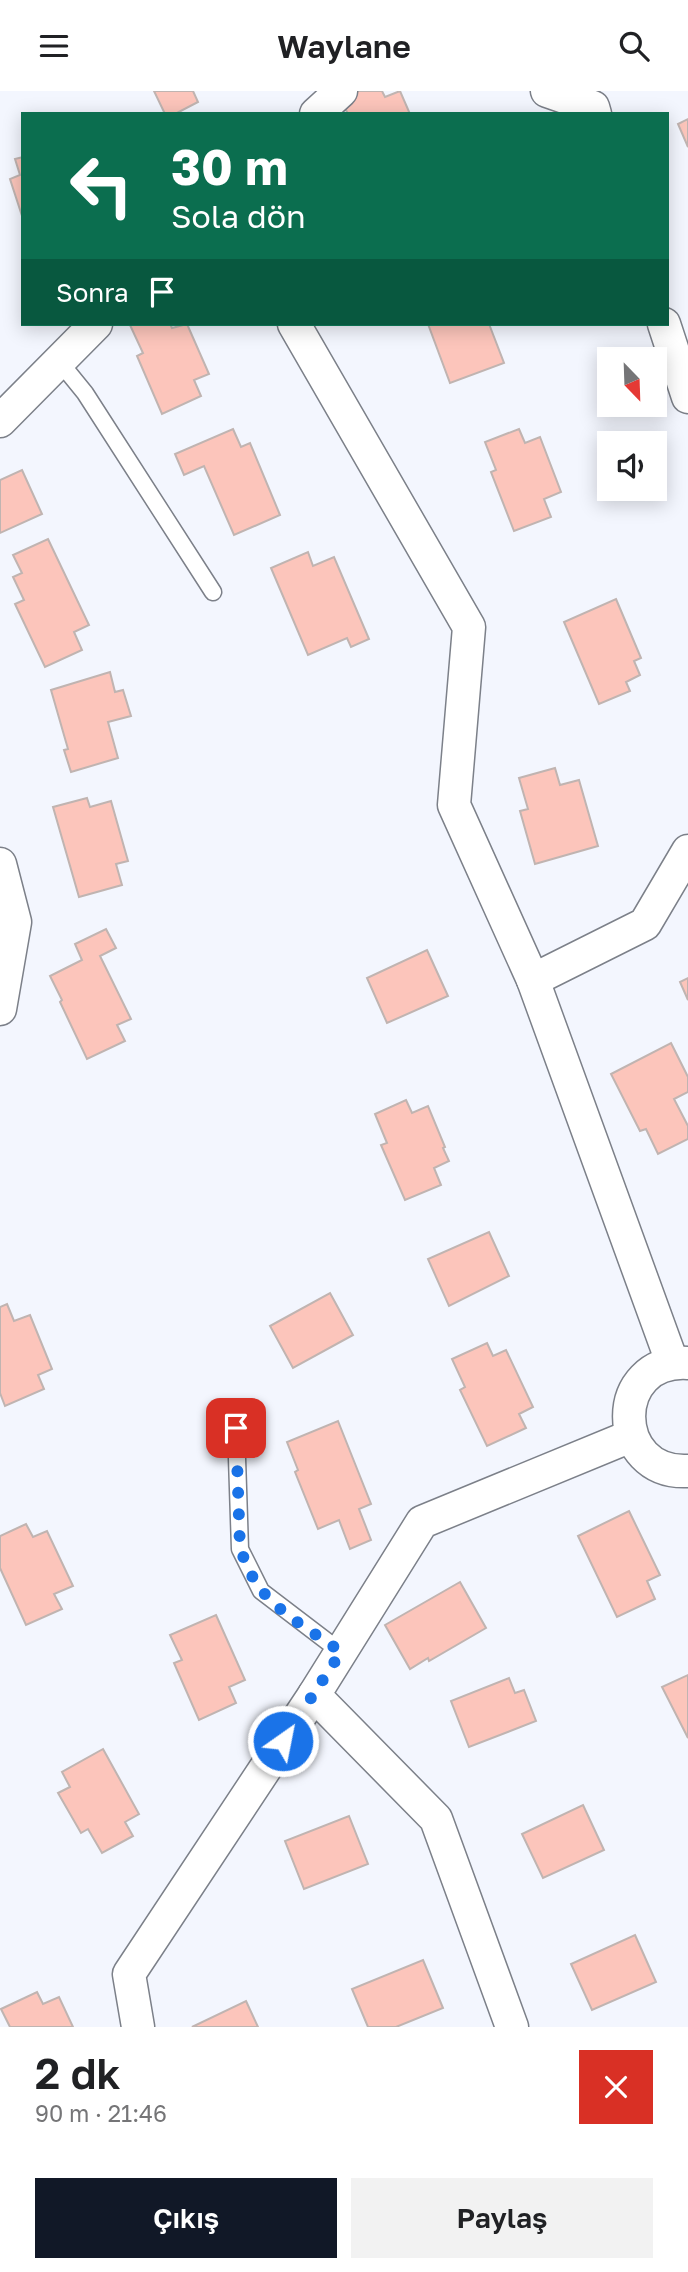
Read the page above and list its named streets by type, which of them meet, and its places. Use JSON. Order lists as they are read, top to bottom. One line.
{"north":"bottom right","page":{"header":"Waylane","turn":["30 m","Sola dön"],"then":"Sonra","heading":["2 dk","90 m · 21:46"],"buttons":["Çıkış","Paylaş"]}}
